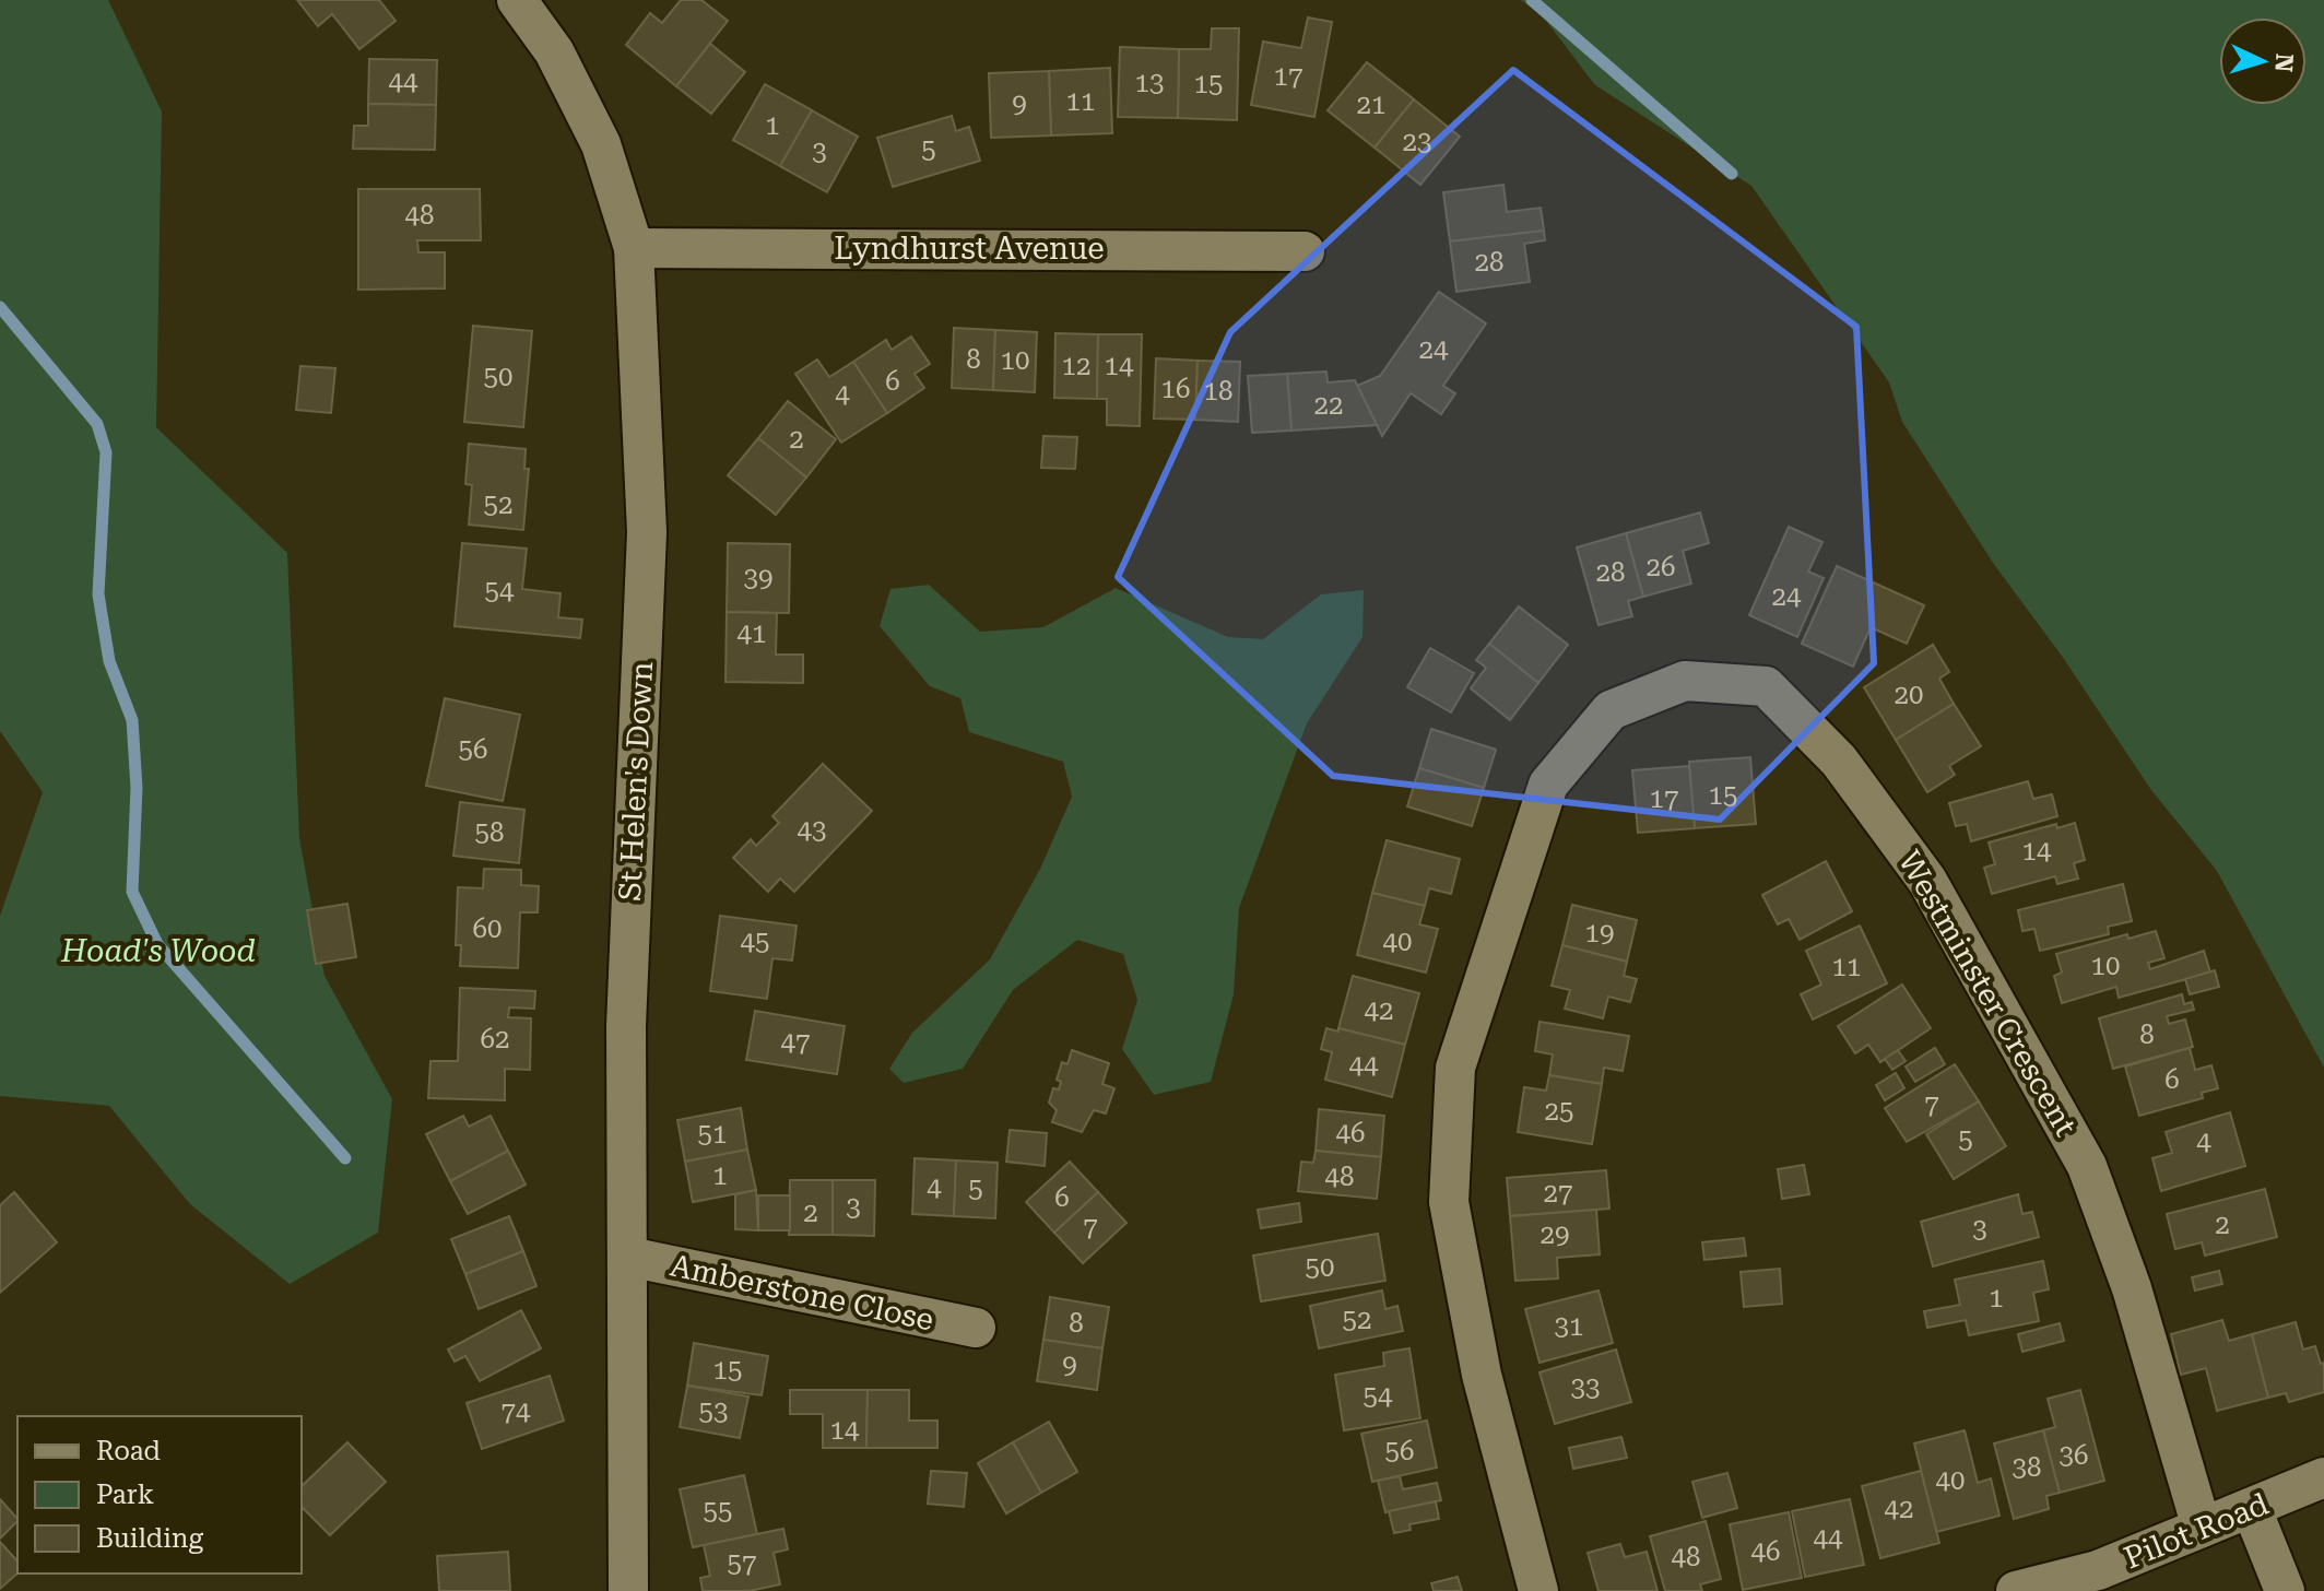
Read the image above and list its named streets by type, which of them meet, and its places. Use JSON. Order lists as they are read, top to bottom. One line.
{"streets":{"street":["Lyndhurst Avenue","St Helen's Down","Westminster Crescent","Amberstone Close","Pilot Road"]},"crossings":[["Lyndhurst Avenue","St Helen's Down"],["St Helen's Down","Amberstone Close"],["Westminster Crescent","Pilot Road"]],"parks":["Hoad's Wood"],"house_numbers":["17","44","13","15","11","9","21","1","23","5","3","48","28","24","8","10","12","14","50","6","16","18","4","22","2","52","26","28","39","54","24","41","20","56","15","17","43","58","14","60","19","45","40","10","11","42","8","62","47","44","6","7","25","46","51","5","4","1","48","4","5","27","6","3","2","2","7","3","29","50","1","52","8","31","9","15","33","54","74","53","14","56","36","38","40","42","55","44","46","48","57"],"legend":["Road","Park","Building"],"north":"right"}
